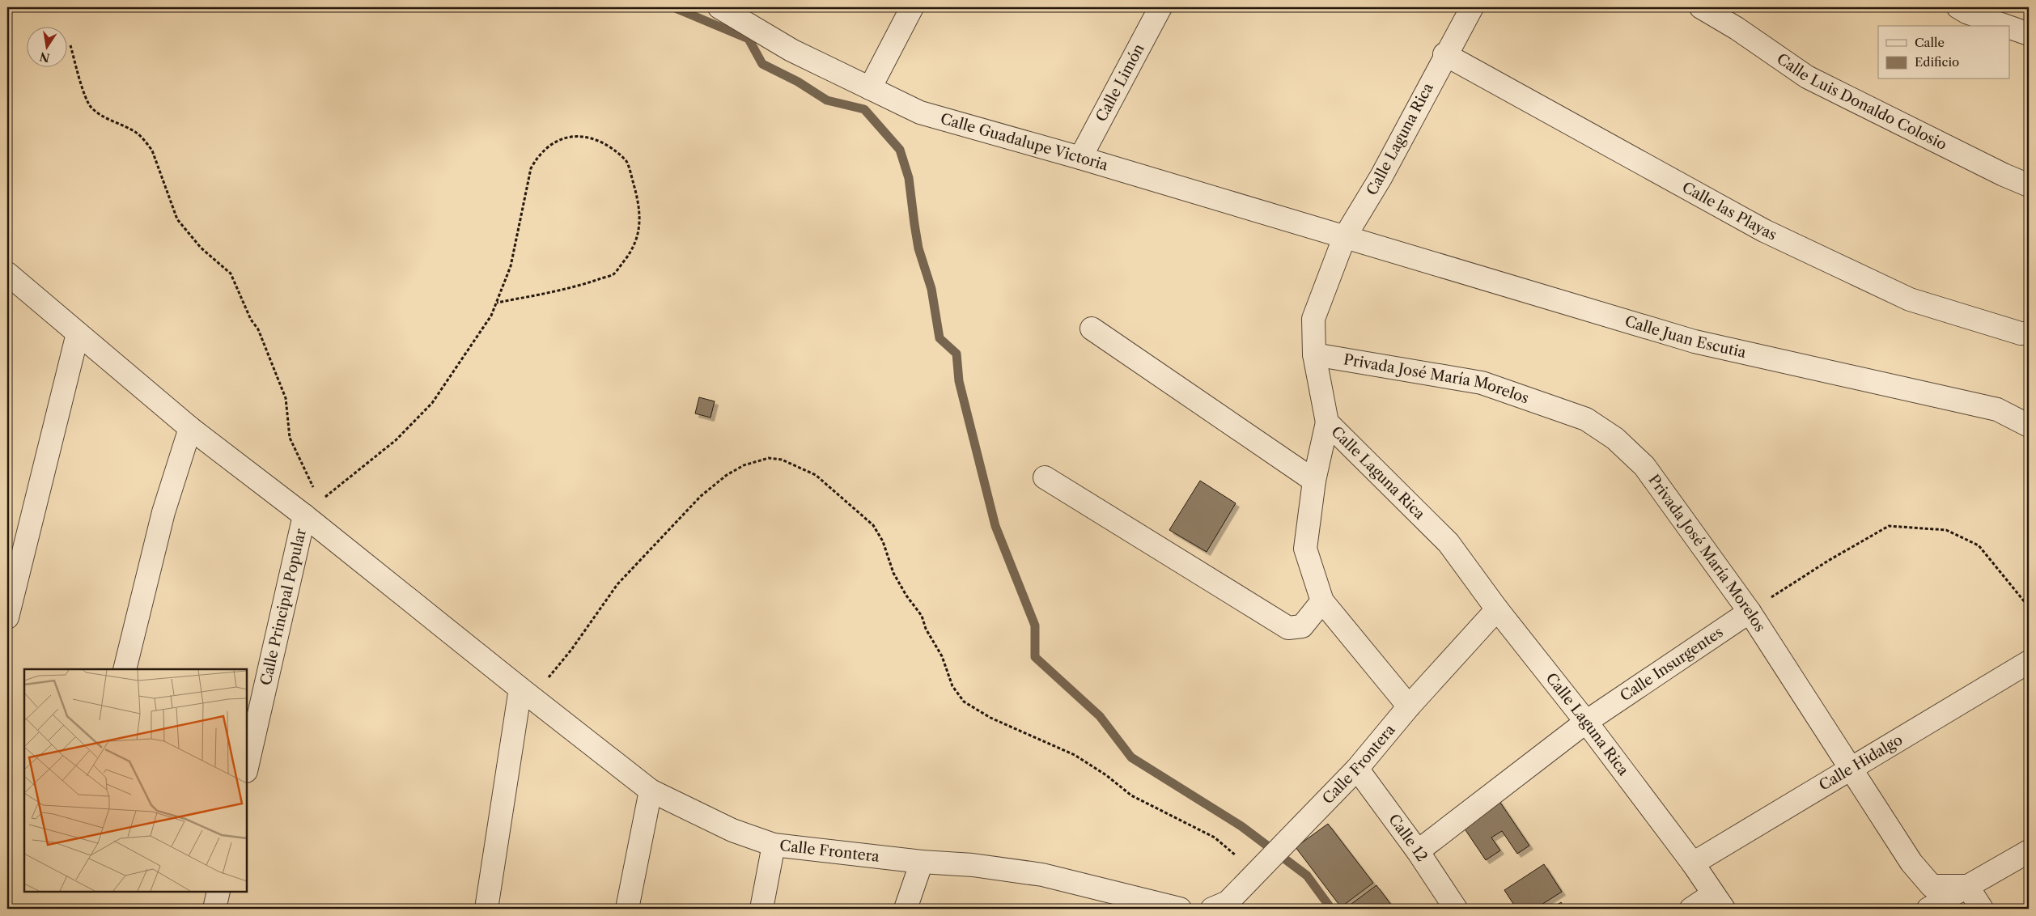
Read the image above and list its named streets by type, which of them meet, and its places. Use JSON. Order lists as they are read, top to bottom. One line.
{"streets":{"street":["Calle Limón","Calle Luis Donaldo Colosio","Calle Laguna Rica","Calle Guadalupe Victoria","Calle las Playas","Calle Juan Escutia","Privada José María Morelos","Calle Principal Popular","Calle Insurgentes","Calle Hidalgo","Calle Frontera","Calle 12"]},"crossings":[["Calle Limón","Calle Guadalupe Victoria"],["Calle Laguna Rica","Calle Guadalupe Victoria"],["Calle Laguna Rica","Calle las Playas"],["Calle Laguna Rica","Calle Juan Escutia"],["Calle Laguna Rica","Privada José María Morelos"],["Calle Laguna Rica","Calle Insurgentes"],["Calle Laguna Rica","Calle Hidalgo"],["Calle Laguna Rica","Calle Frontera"],["Calle Guadalupe Victoria","Calle Juan Escutia"],["Privada José María Morelos","Calle Insurgentes"],["Privada José María Morelos","Calle Hidalgo"],["Calle Principal Popular","Calle Frontera"],["Calle Insurgentes","Calle 12"],["Calle Frontera","Calle 12"]],"legend":["Calle","Edificio"],"north":"bottom"}
